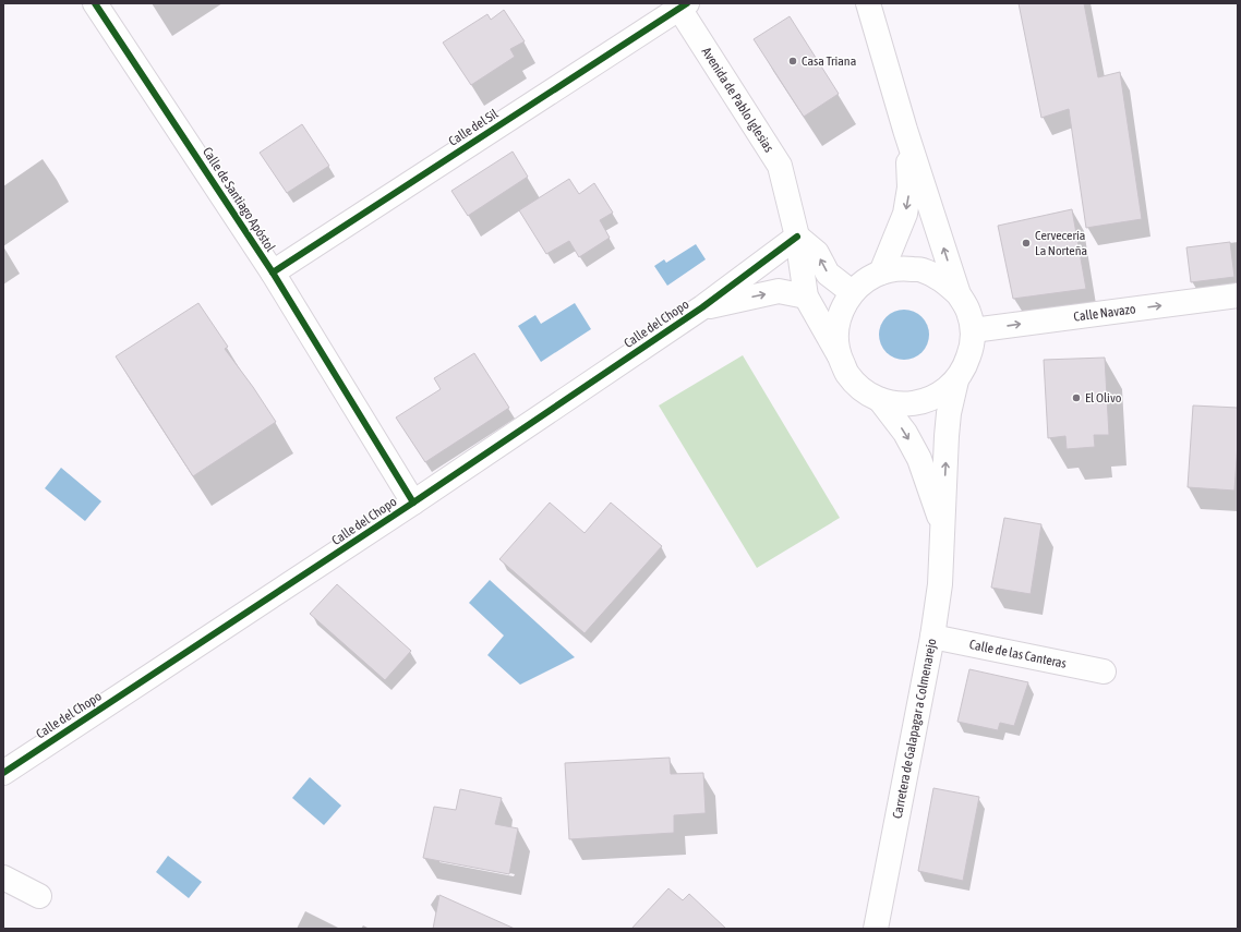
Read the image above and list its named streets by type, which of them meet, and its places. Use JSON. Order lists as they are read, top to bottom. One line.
{"streets":{"street":["Avenida de Pablo Iglesias","Calle del Sil","Calle de Santiago Apóstol","Calle Navazo","Calle del Chopo","Calle de las Canteras","Carretera de Galapagar a Colmenarejo"]},"crossings":[["Avenida de Pablo Iglesias","Calle del Sil"],["Avenida de Pablo Iglesias","Calle del Chopo"],["Calle del Sil","Calle de Santiago Apóstol"],["Calle de Santiago Apóstol","Calle del Chopo"],["Calle Navazo","Carretera de Galapagar a Colmenarejo"],["Calle de las Canteras","Carretera de Galapagar a Colmenarejo"]],"one_way":["Calle Navazo"],"places":["Casa Triana","Cervecería La Norteña","El Olivo"]}
